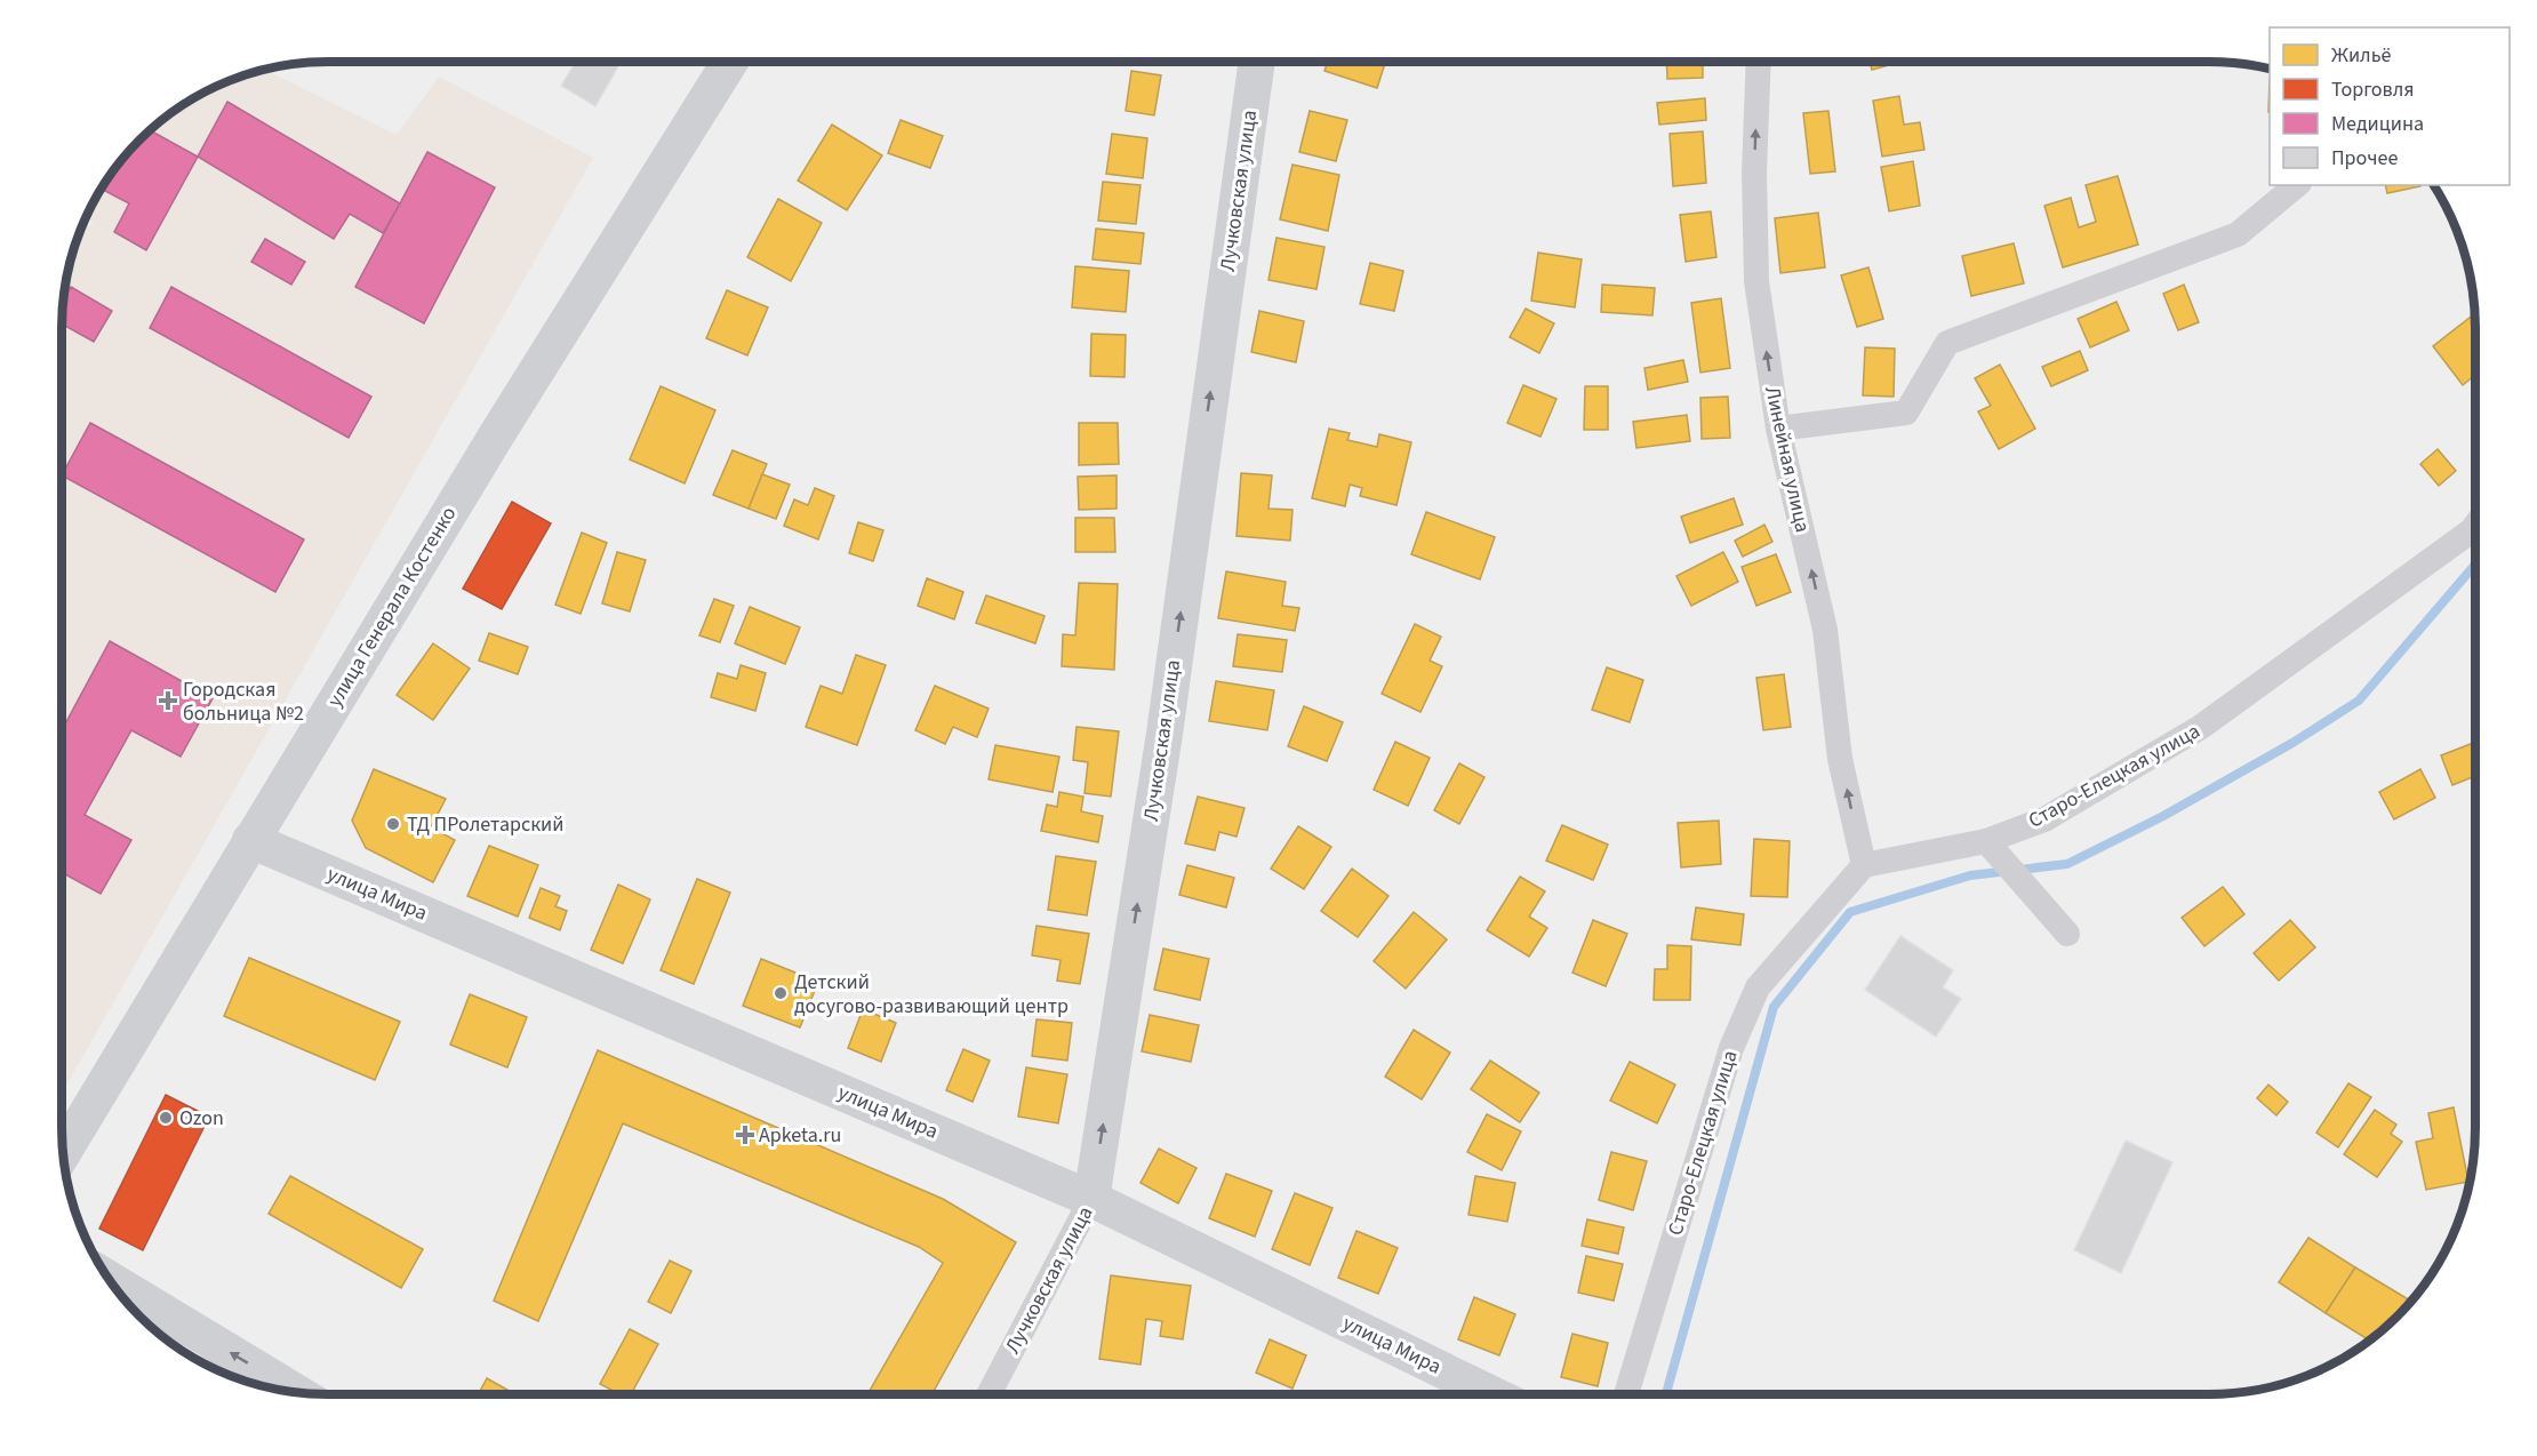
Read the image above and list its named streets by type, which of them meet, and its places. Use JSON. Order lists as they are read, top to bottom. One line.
{"streets":{"street":["Лучковская улица","Линейная улица","улица Генерала Костенко","Старо-Елецкая улица","улица Мира"]},"crossings":[["Лучковская улица","улица Мира"],["Линейная улица","Старо-Елецкая улица"],["улица Генерала Костенко","улица Мира"]],"one_way":["Лучковская улица","Линейная улица"],"places":{"health":["Городская больница №2","Apketa.ru"],"other":["ТД ПРолетарский","Детский досугово-развивающий центр","Ozon"]},"legend":["Жильё","Торговля","Медицина","Прочее"]}
